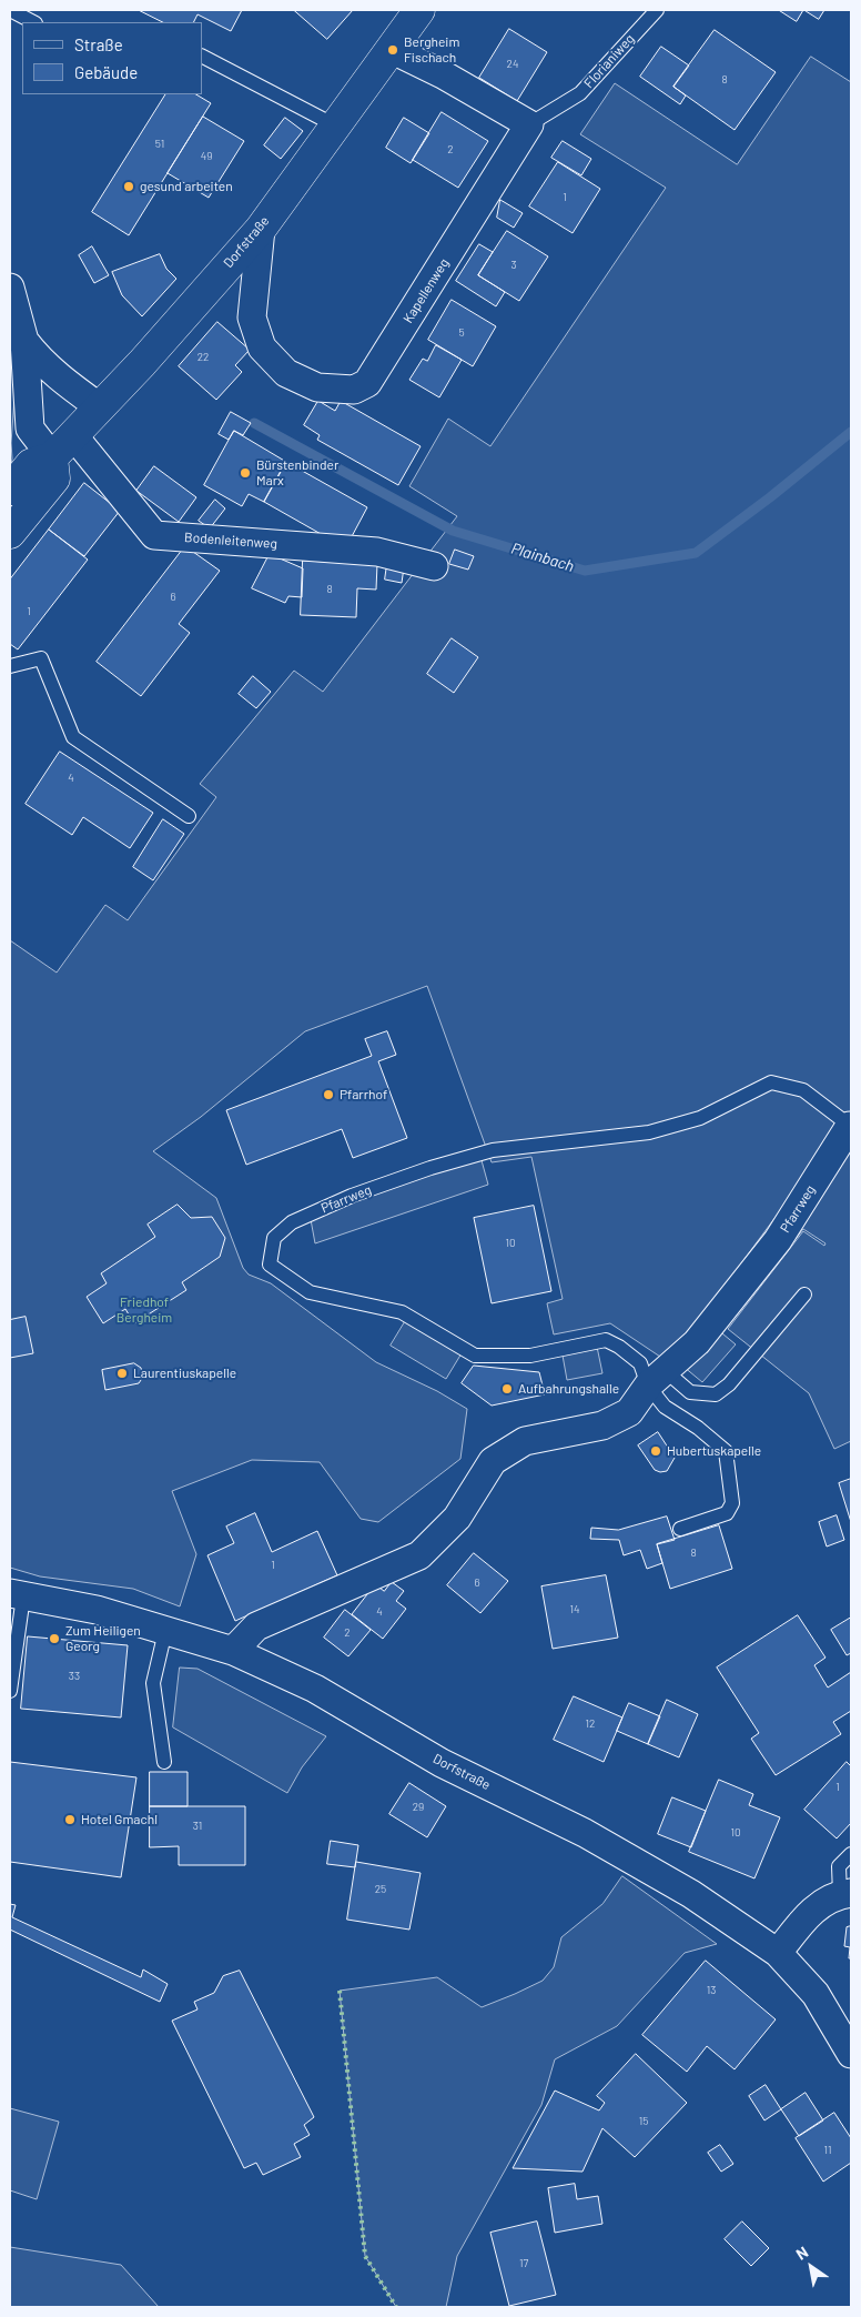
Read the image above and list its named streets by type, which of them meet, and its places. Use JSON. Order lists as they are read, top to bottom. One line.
{"streets":{"main road":["Dorfstraße"],"street":["Kapellenweg","Bodenleitenweg","Pfarrweg"],"lane":["Florianiweg"]},"crossings":[["Florianiweg","Kapellenweg"],["Dorfstraße","Kapellenweg"],["Dorfstraße","Bodenleitenweg"],["Dorfstraße","Pfarrweg"]],"water":["Plainbach"],"parks":["Friedhof Bergheim"],"places":["Bergheim Fischach","gesund arbeiten","Bürstenbinder Marx","Pfarrhof","Laurentiuskapelle","Aufbahrungshalle","Hubertuskapelle","Zum Heiligen Georg","Hotel Gmachl"],"house_numbers":["24","8","51","2","49","1","3","5","22","8","6","1","4","10","8","1","6","14","4","2","33","12","1","29","31","10","25","13","15","11","17"],"legend":["Straße","Gebäude"],"north":"top left"}
